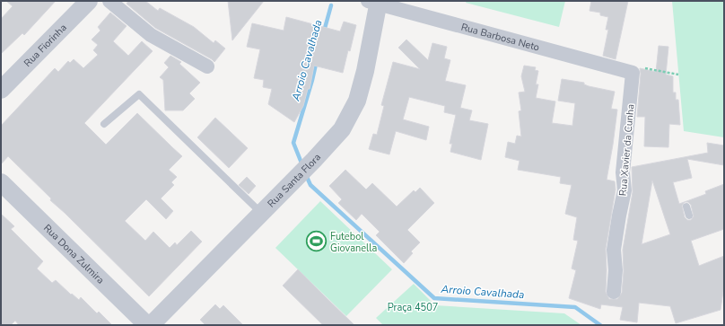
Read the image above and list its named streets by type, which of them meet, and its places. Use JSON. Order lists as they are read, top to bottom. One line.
{"streets":{"street":["Rua Barbosa Neto","Rua Fiorinha","Rua Xavier da Cunha","Rua Santa Flora","Rua Dona Zulmira"]},"crossings":[["Rua Barbosa Neto","Rua Xavier da Cunha"],["Rua Barbosa Neto","Rua Santa Flora"]],"water":["Arroio Cavalhada"],"parks":["Praça 4507"],"places":{"sports":["Futebol Giovanella"]}}
